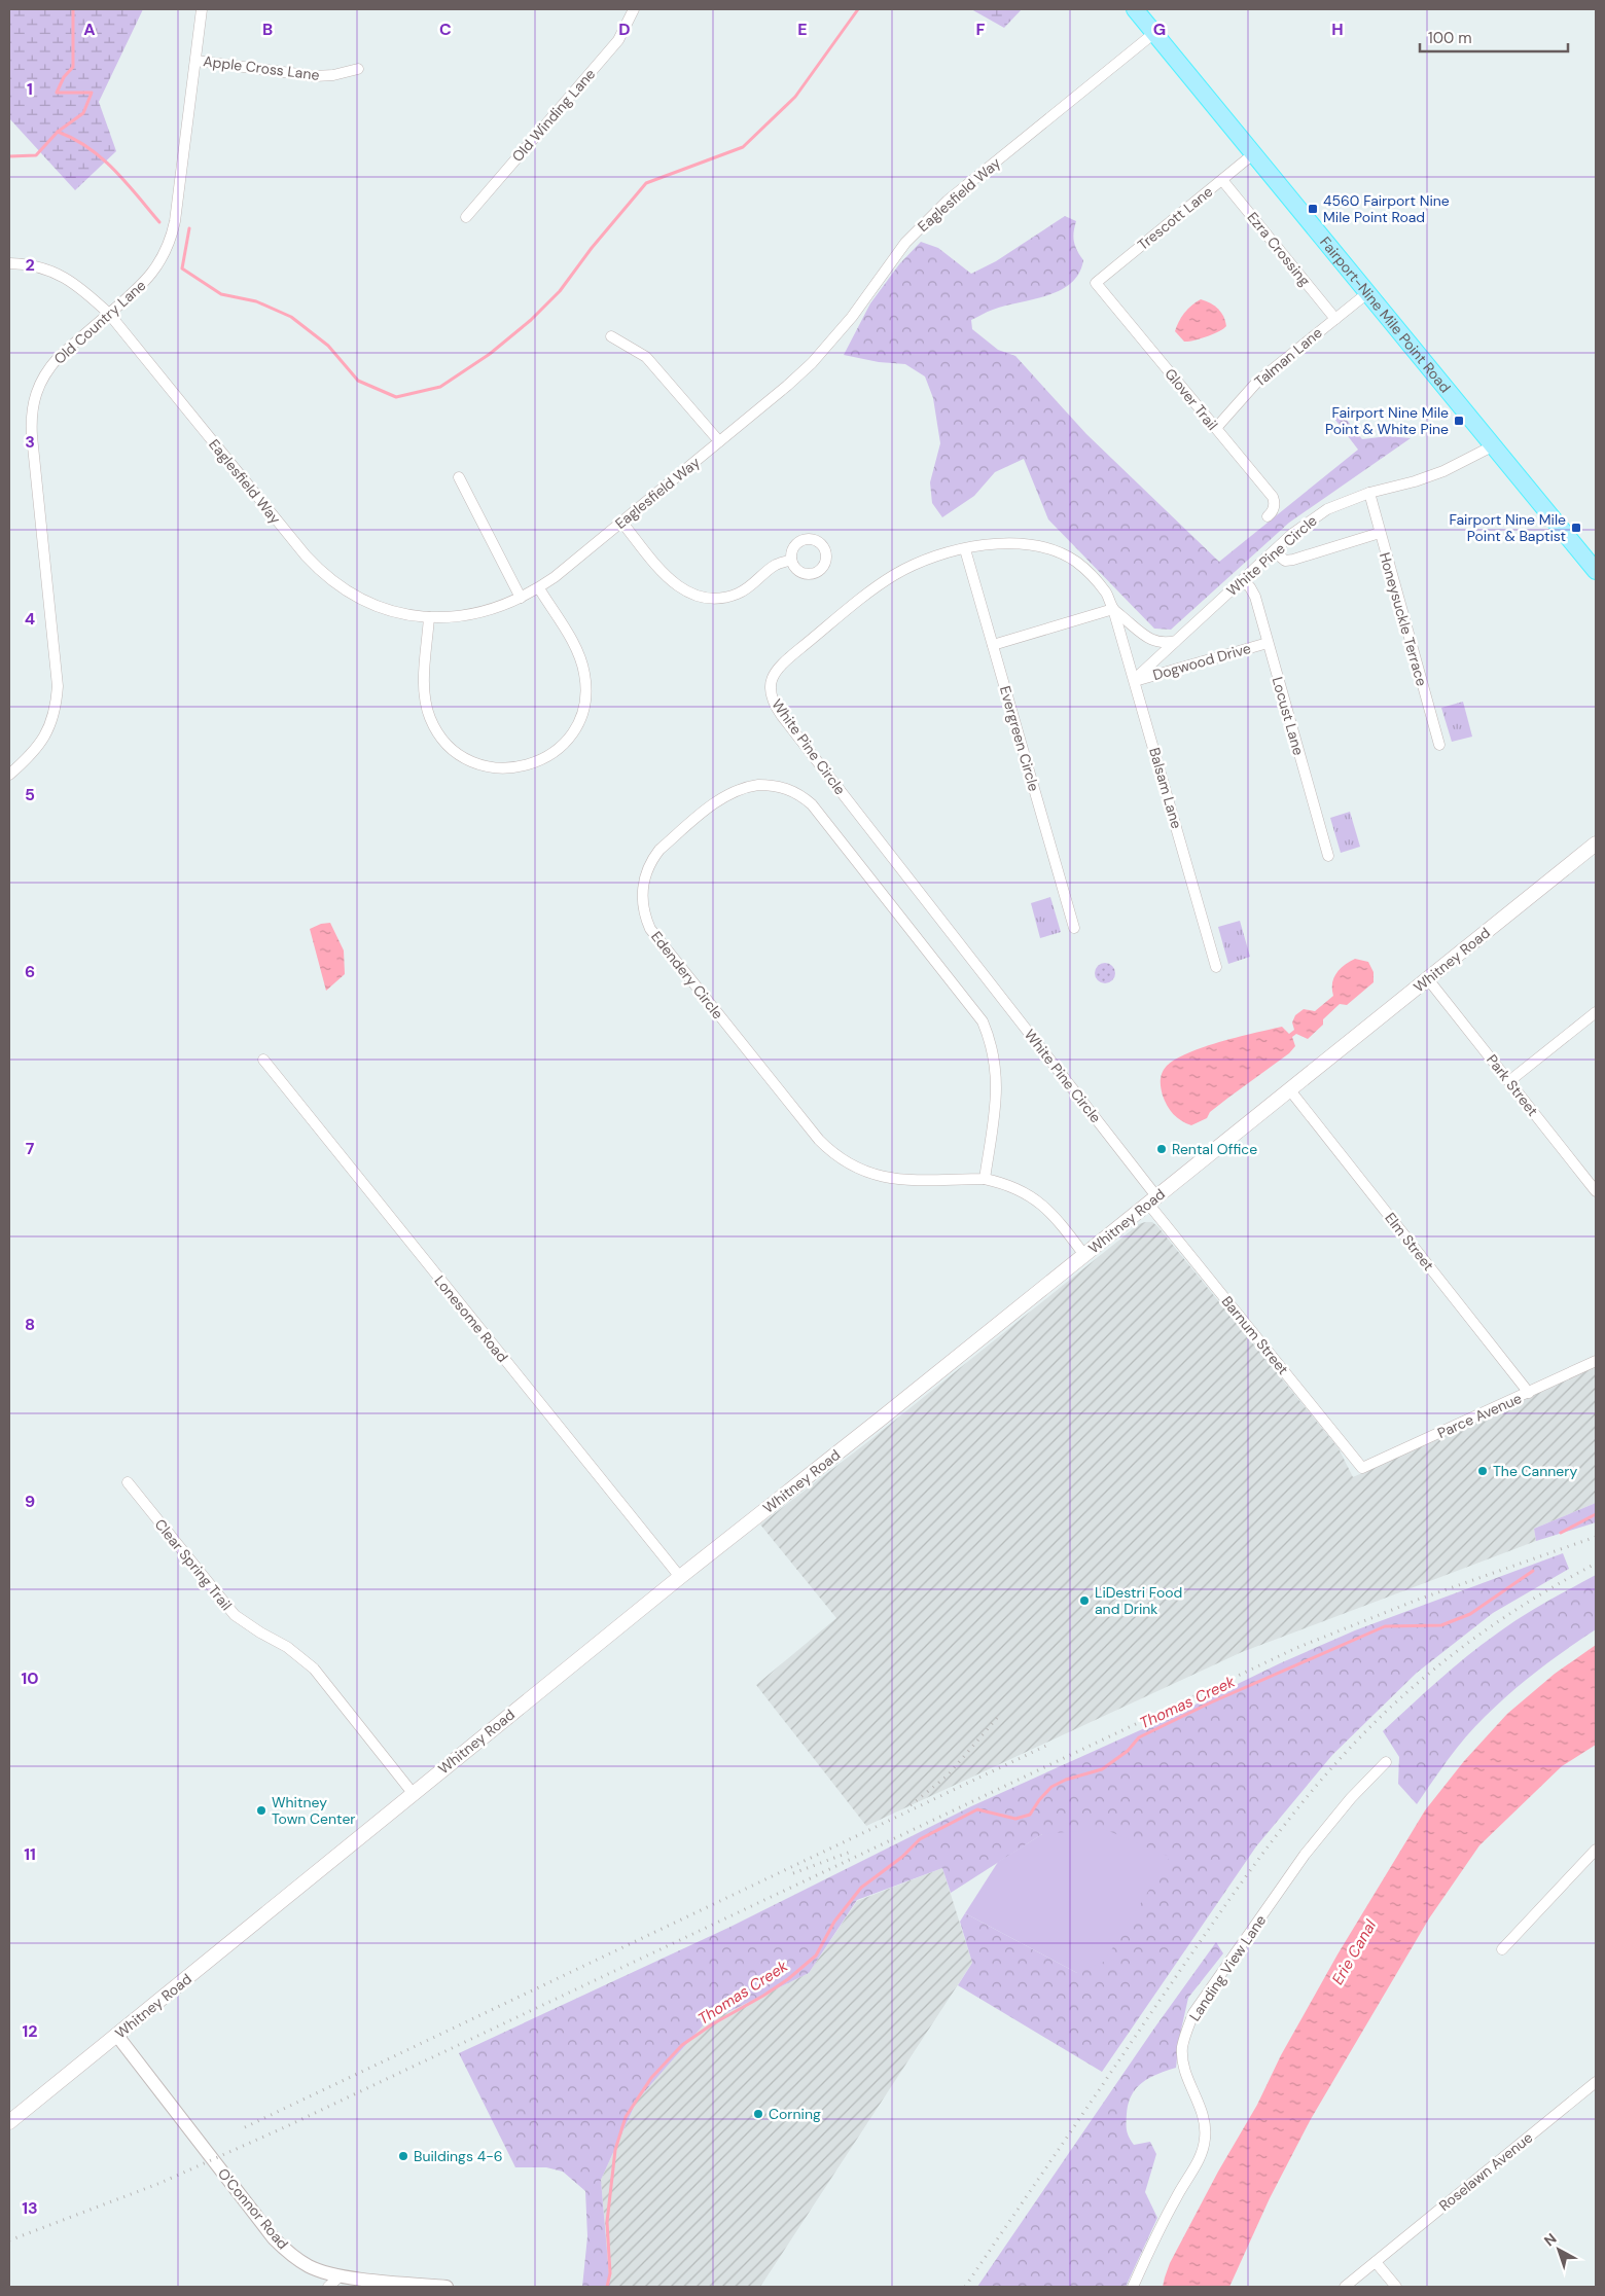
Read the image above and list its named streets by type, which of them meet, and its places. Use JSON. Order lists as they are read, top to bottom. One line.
{"streets":{"main road":["Fairport-Nine Mile Point Road","Whitney Road"],"street":["Apple Cross Lane","Old Winding Lane","Eaglesfield Way","Trescott Lane","Ezra Crossing","Old Country Lane","Talman Lane","Glover Trail","White Pine Circle","Honeysuckle Terrace","Dogwood Drive","Locust Lane","Evergreen Circle","Balsam Lane","Edendery Circle","Park Street","Elm Street","Lonesome Road","Barnum Street","Parce Avenue","Clear Spring Trail","Landing View Lane","Roselawn Avenue","O'Connor Road"]},"crossings":[["Apple Cross Lane","Old Country Lane"],["Eaglesfield Way","Fairport-Nine Mile Point Road"],["Eaglesfield Way","Old Country Lane"],["Trescott Lane","Ezra Crossing"],["Trescott Lane","Fairport-Nine Mile Point Road"],["Trescott Lane","Glover Trail"],["Ezra Crossing","Talman Lane"],["Fairport-Nine Mile Point Road","Talman Lane"],["Fairport-Nine Mile Point Road","White Pine Circle"],["Talman Lane","Glover Trail"],["White Pine Circle","Honeysuckle Terrace"],["White Pine Circle","Dogwood Drive"],["White Pine Circle","Locust Lane"],["White Pine Circle","Evergreen Circle"],["White Pine Circle","Balsam Lane"],["White Pine Circle","Whitney Road"],["White Pine Circle","Barnum Street"],["Dogwood Drive","Locust Lane"],["Dogwood Drive","Balsam Lane"],["Whitney Road","Edendery Circle"],["Whitney Road","Park Street"],["Whitney Road","Elm Street"],["Whitney Road","Lonesome Road"],["Whitney Road","Barnum Street"],["Whitney Road","Clear Spring Trail"],["Whitney Road","O'Connor Road"],["Elm Street","Parce Avenue"],["Barnum Street","Parce Avenue"]],"water":["Thomas Creek","Erie Canal"],"places":{"transit":["4560 Fairport Nine Mile Point Road","Fairport Nine Mile Point & White Pine","Fairport Nine Mile Point & Baptist"],"other":["Rental Office","The Cannery","LiDestri Food and Drink","Whitney Town Center","Corning","Buildings 4-6"]},"scale_bar":"100 m","north":"top left","grid":{"columns":["A","B","C","D","E","F","G","H"],"rows":["1","2","3","4","5","6","7","8","9","10","11","12","13"]}}
